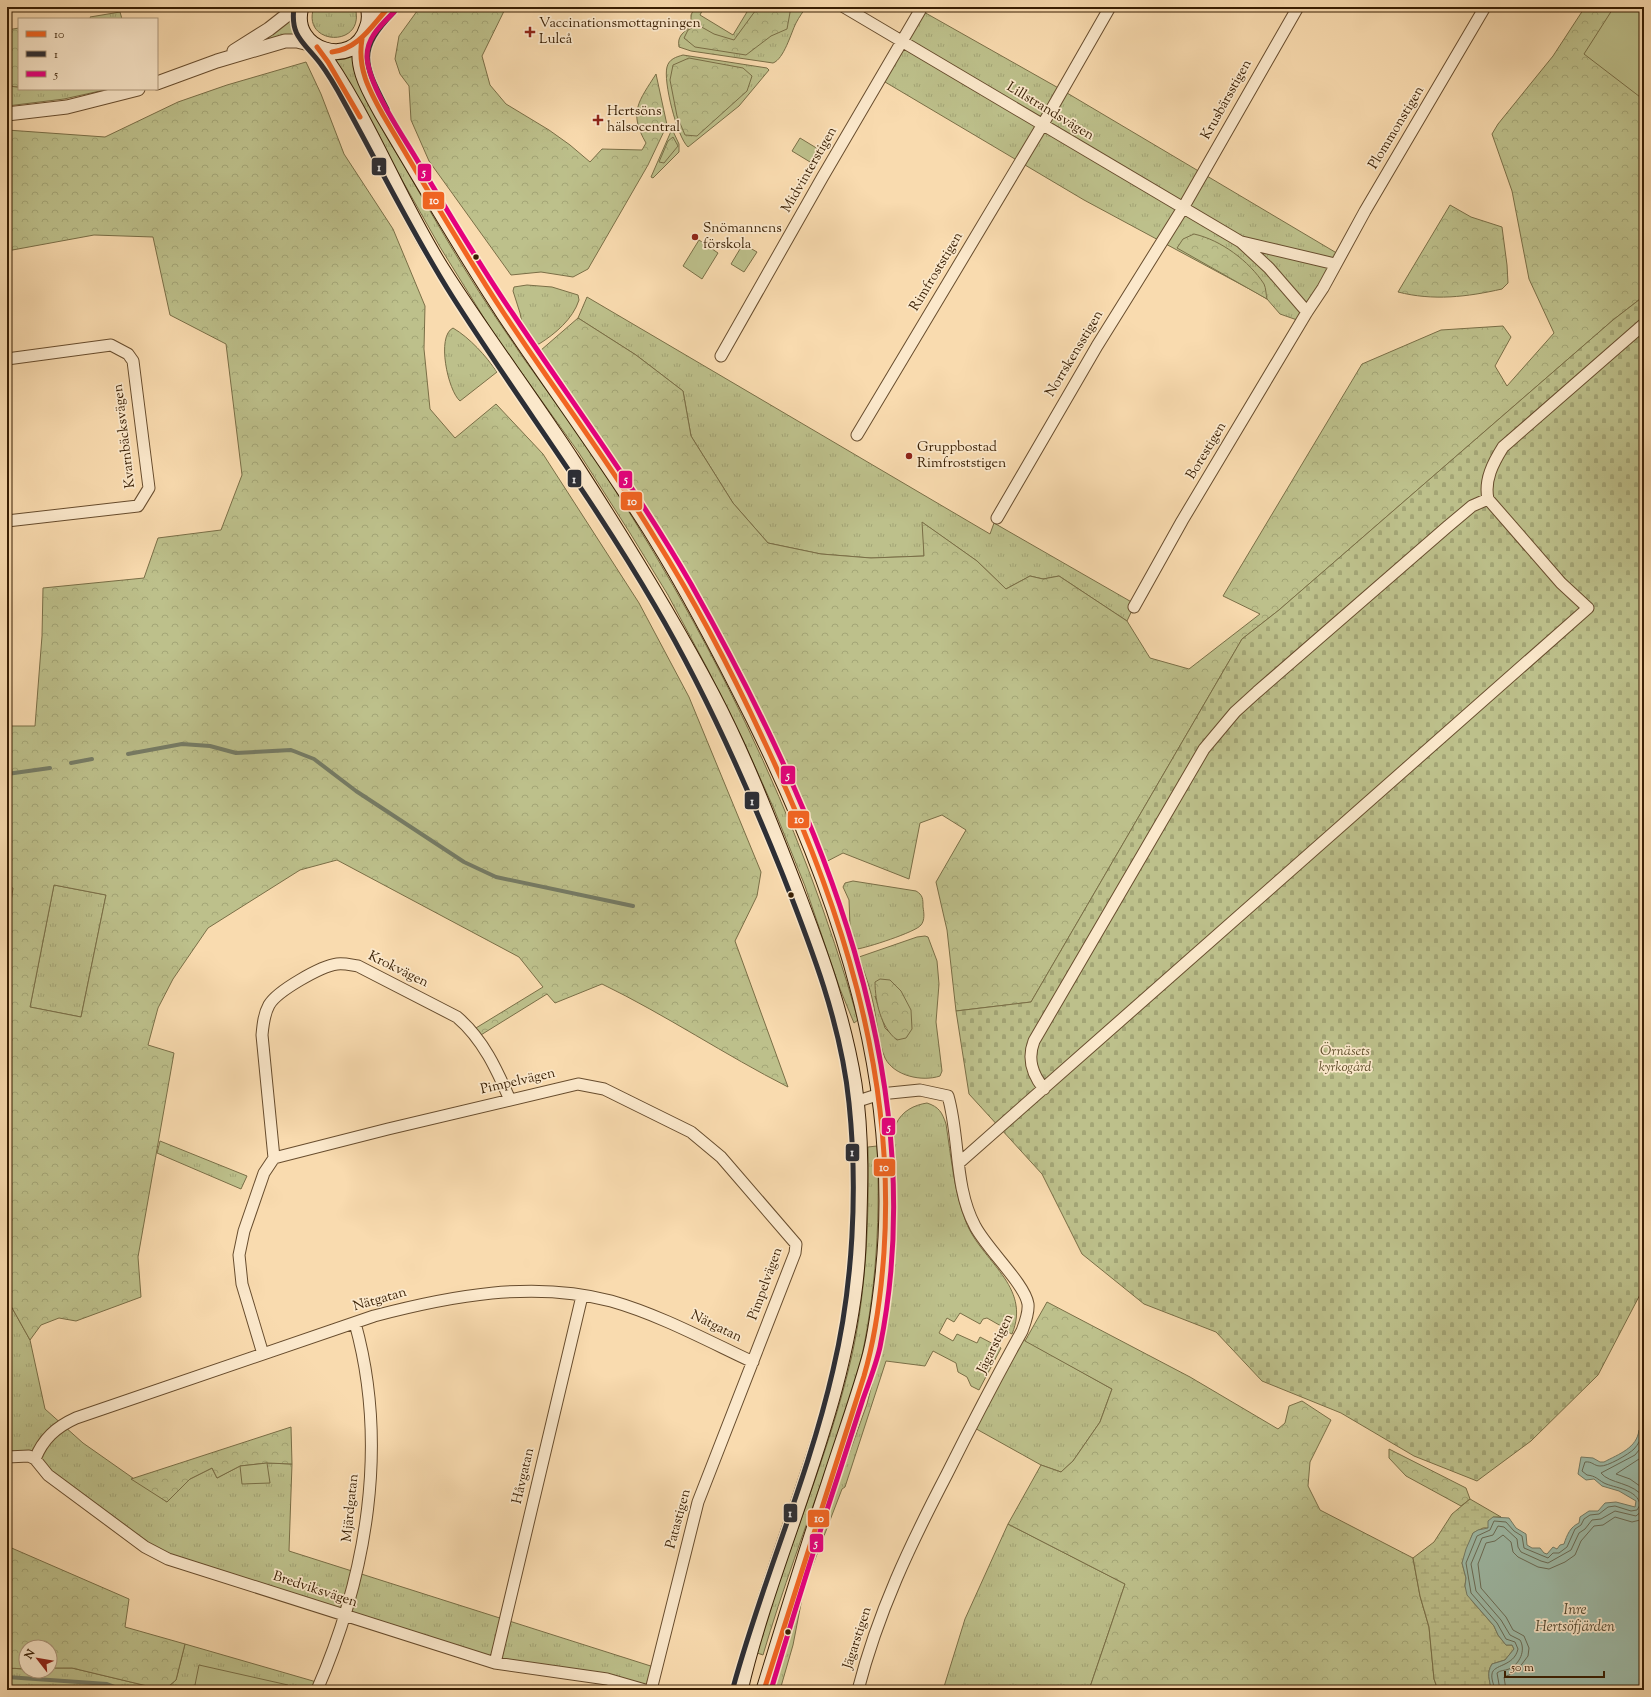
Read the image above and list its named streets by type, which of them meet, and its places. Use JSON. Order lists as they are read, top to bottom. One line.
{"streets":{"street":["Krusbärsstigen","Lillstrandsvägen","Plommonstigen","Midvinterstigen","Rimfroststigen","Norrskensstigen","Kvarnbäcksvägen","Borestigen","Krokvägen","Pimpelvägen","Nätgatan","Jägarstigen","Håvgatan","Mjärdgatan","Patastigen","Bredviksvägen"]},"crossings":[["Krusbärsstigen","Lillstrandsvägen"],["Krusbärsstigen","Norrskensstigen"],["Lillstrandsvägen","Plommonstigen"],["Lillstrandsvägen","Midvinterstigen"],["Lillstrandsvägen","Rimfroststigen"],["Lillstrandsvägen","Norrskensstigen"],["Lillstrandsvägen","Borestigen"],["Krokvägen","Pimpelvägen"],["Pimpelvägen","Nätgatan"],["Pimpelvägen","Patastigen"],["Nätgatan","Håvgatan"],["Nätgatan","Mjärdgatan"],["Nätgatan","Patastigen"],["Nätgatan","Bredviksvägen"],["Håvgatan","Bredviksvägen"],["Mjärdgatan","Bredviksvägen"]],"water":["Inre Hertsöfjärden"],"parks":["Örnäsets kyrkogård"],"places":{"health":["Vaccinationsmottagningen Luleå","Hertsöns hälsocentral"],"other":["Snömannens förskola","Gruppbostad Rimfroststigen"]},"lines":["transit line 10","transit line 1","transit line 5"],"legend":["10","1","5"],"scale_bar":"50 m","north":"top left"}
